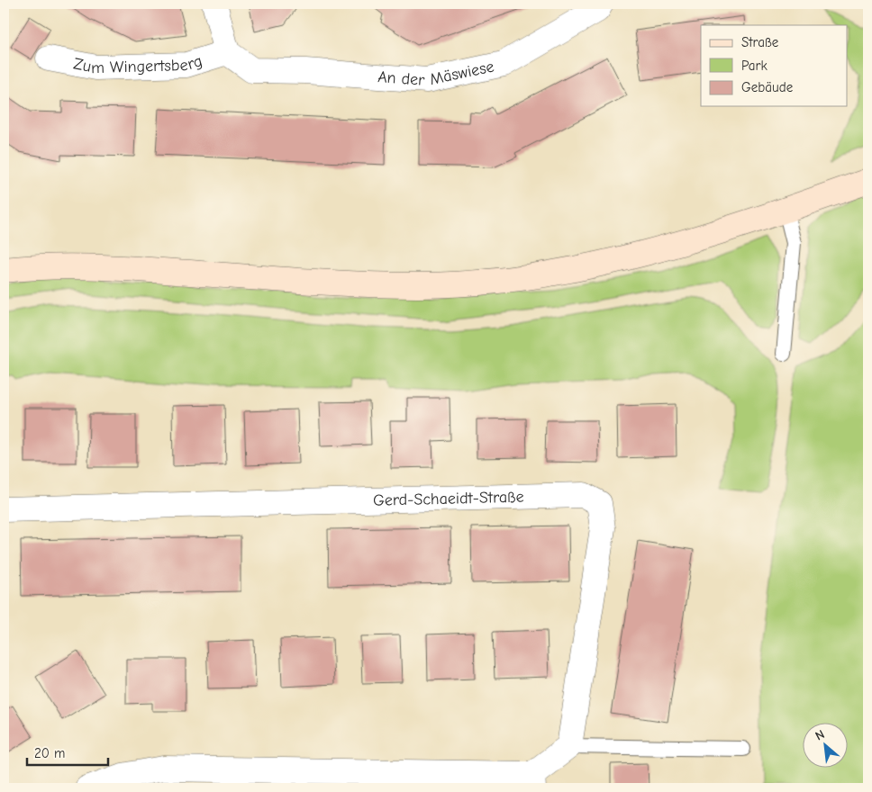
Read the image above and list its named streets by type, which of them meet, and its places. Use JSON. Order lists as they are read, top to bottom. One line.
{"streets":{"street":["Zum Wingertsberg","An der Mäswiese","Gerd-Schaeidt-Straße"]},"crossings":[["Zum Wingertsberg","An der Mäswiese"]],"legend":["Straße","Park","Gebäude"],"scale_bar":"20 m","north":"top left"}
